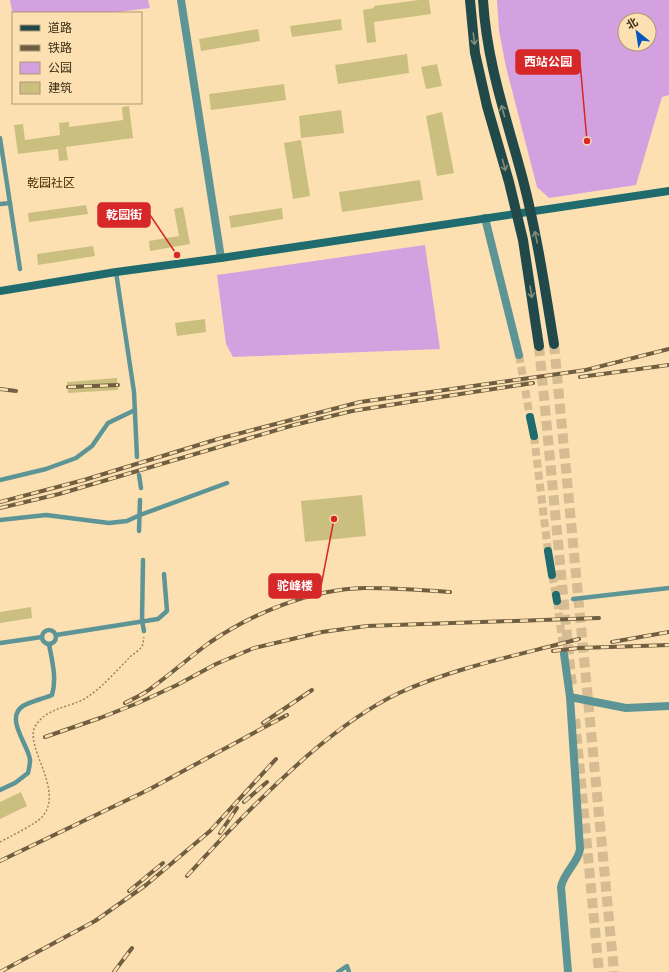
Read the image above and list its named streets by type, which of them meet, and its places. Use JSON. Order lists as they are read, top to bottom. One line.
{"districts":["乾园社区"],"places":["西站公园","乾园街","驼峰楼"],"legend":["道路","铁路","公园","建筑"],"north":"top left"}
